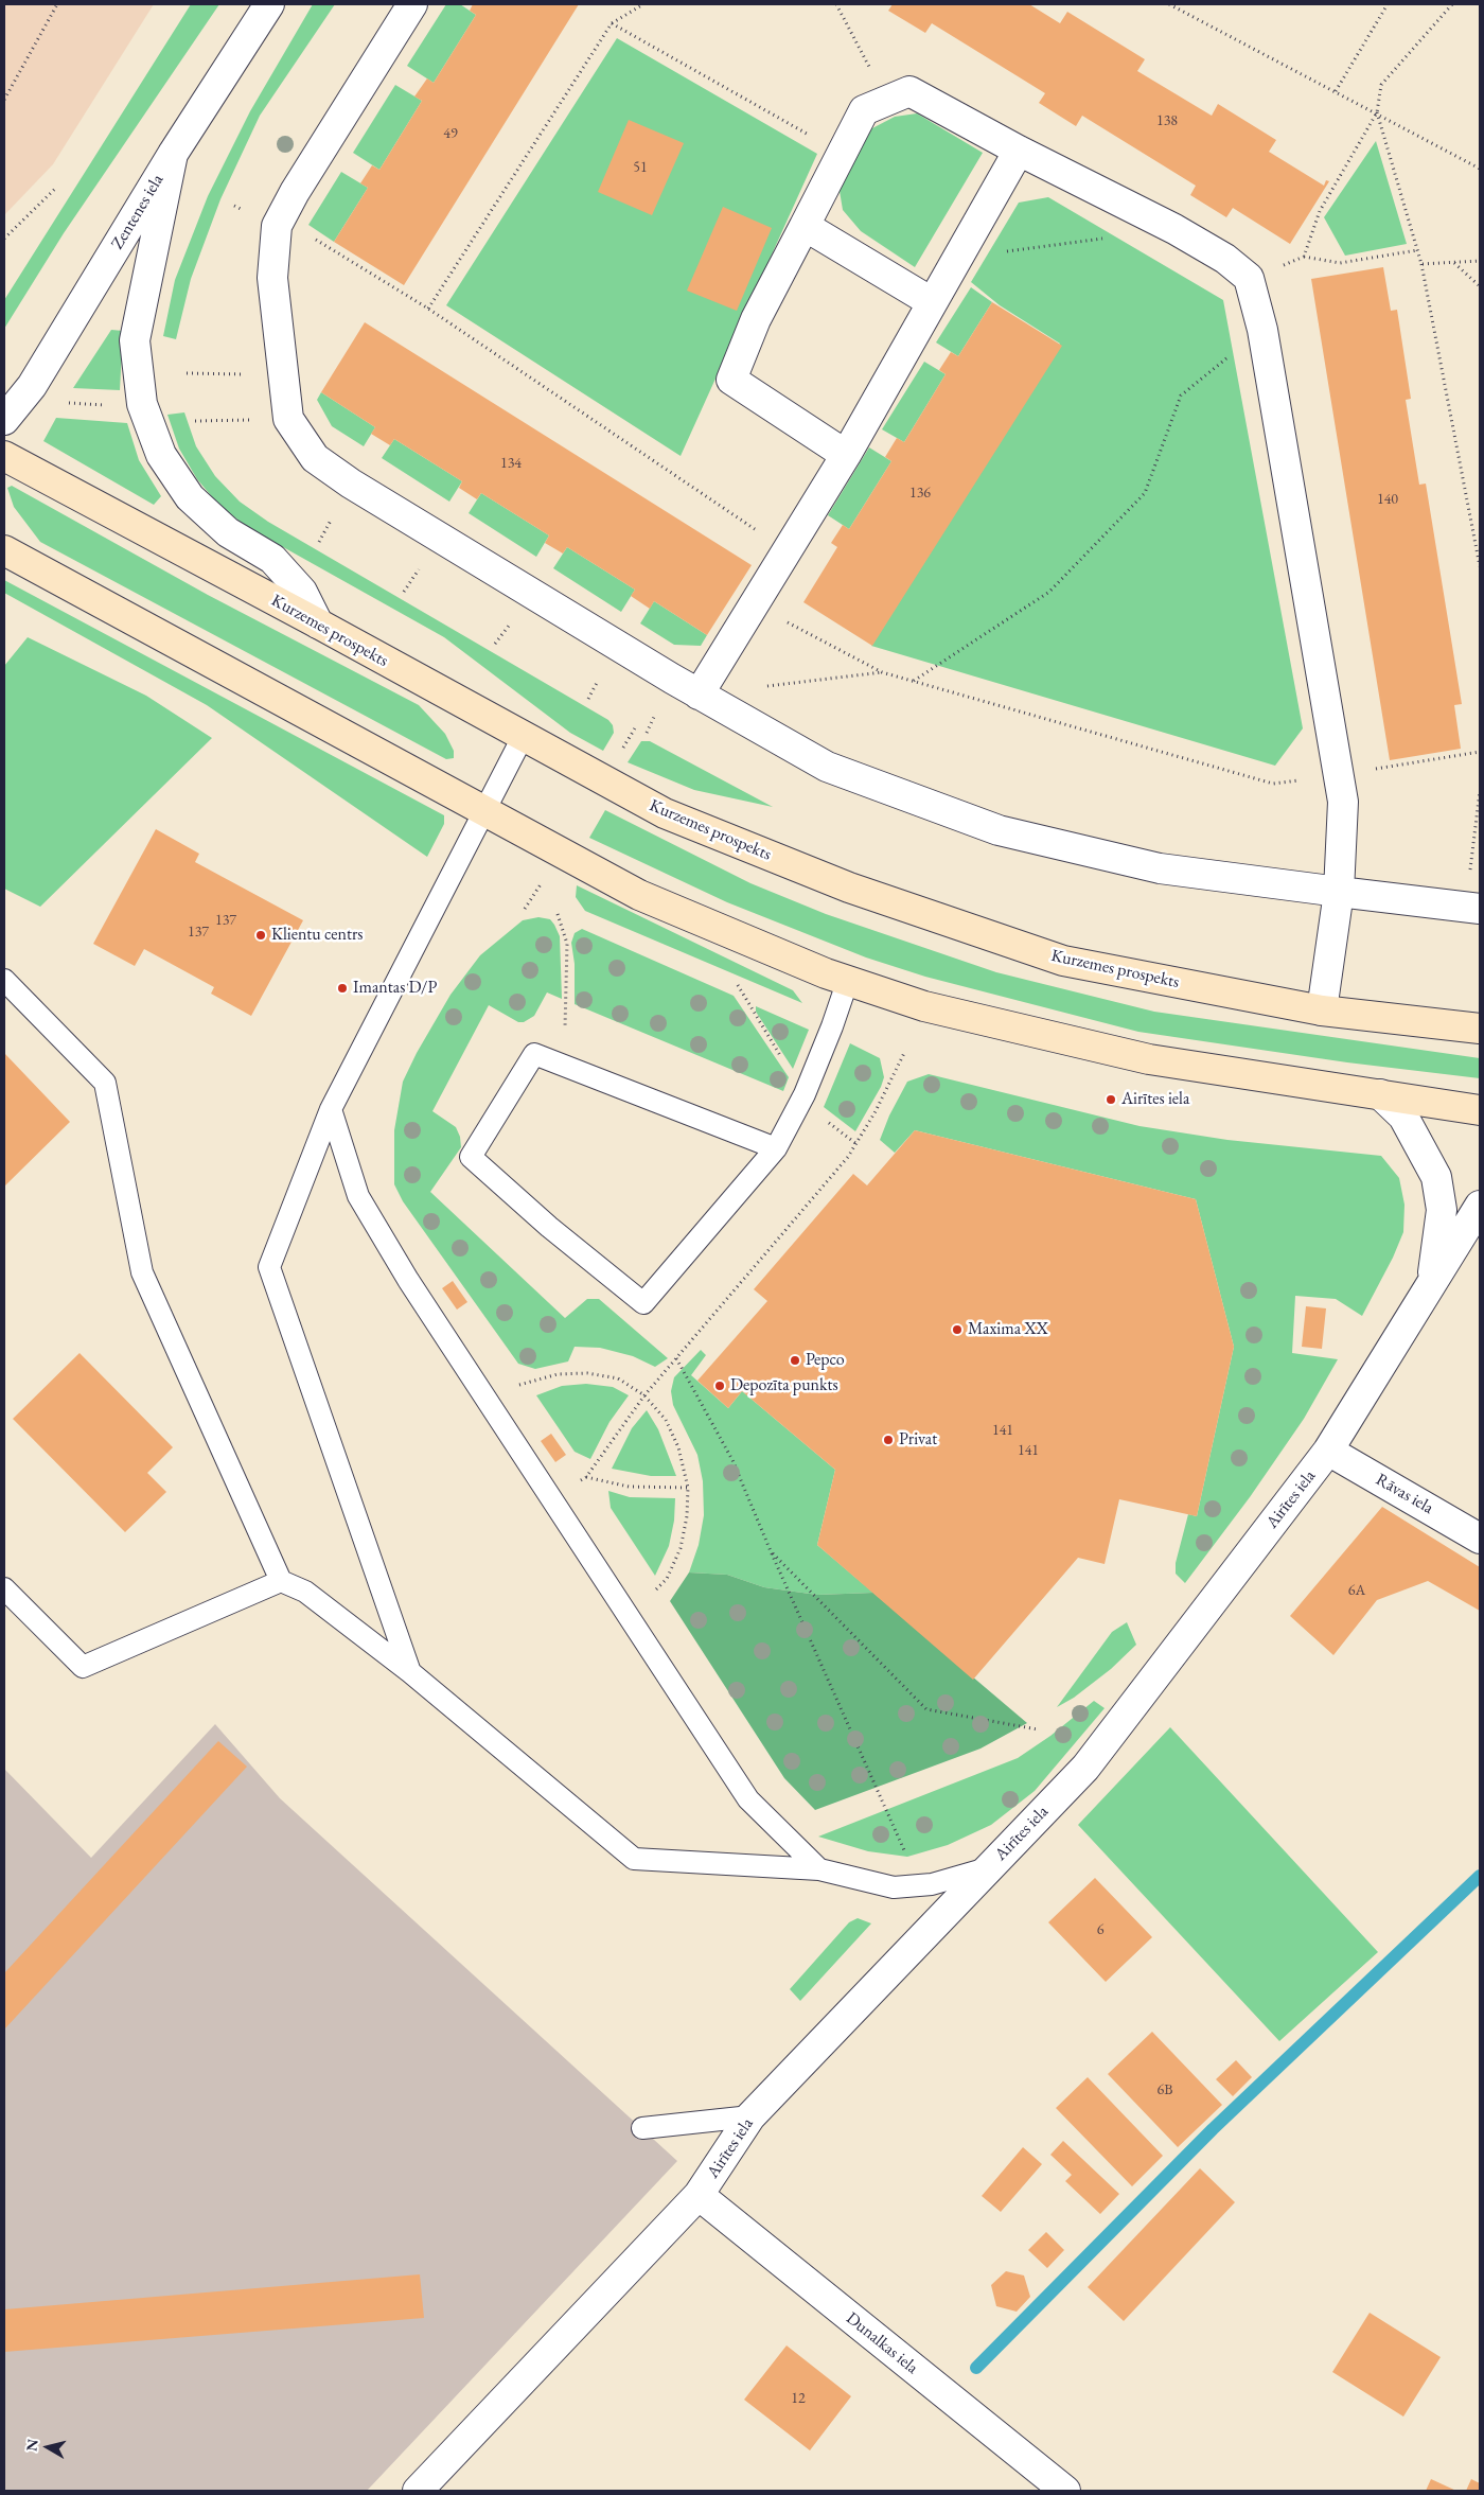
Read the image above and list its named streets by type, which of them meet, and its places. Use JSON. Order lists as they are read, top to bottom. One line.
{"streets":{"main road":["Kurzemes prospekts"],"street":["Zentenes iela","Rāvas iela","Airītes iela","Dunalkas iela"]},"crossings":[["Rāvas iela","Airītes iela"],["Airītes iela","Dunalkas iela"]],"places":["Klientu centrs","Imantas D/P","Airītes iela","Maxima XX","Pepco","Depozīta punkts","Privat"],"house_numbers":["138","49","51","134","136","140","137","137","141","141","6A","6","6B","12"],"north":"left"}
